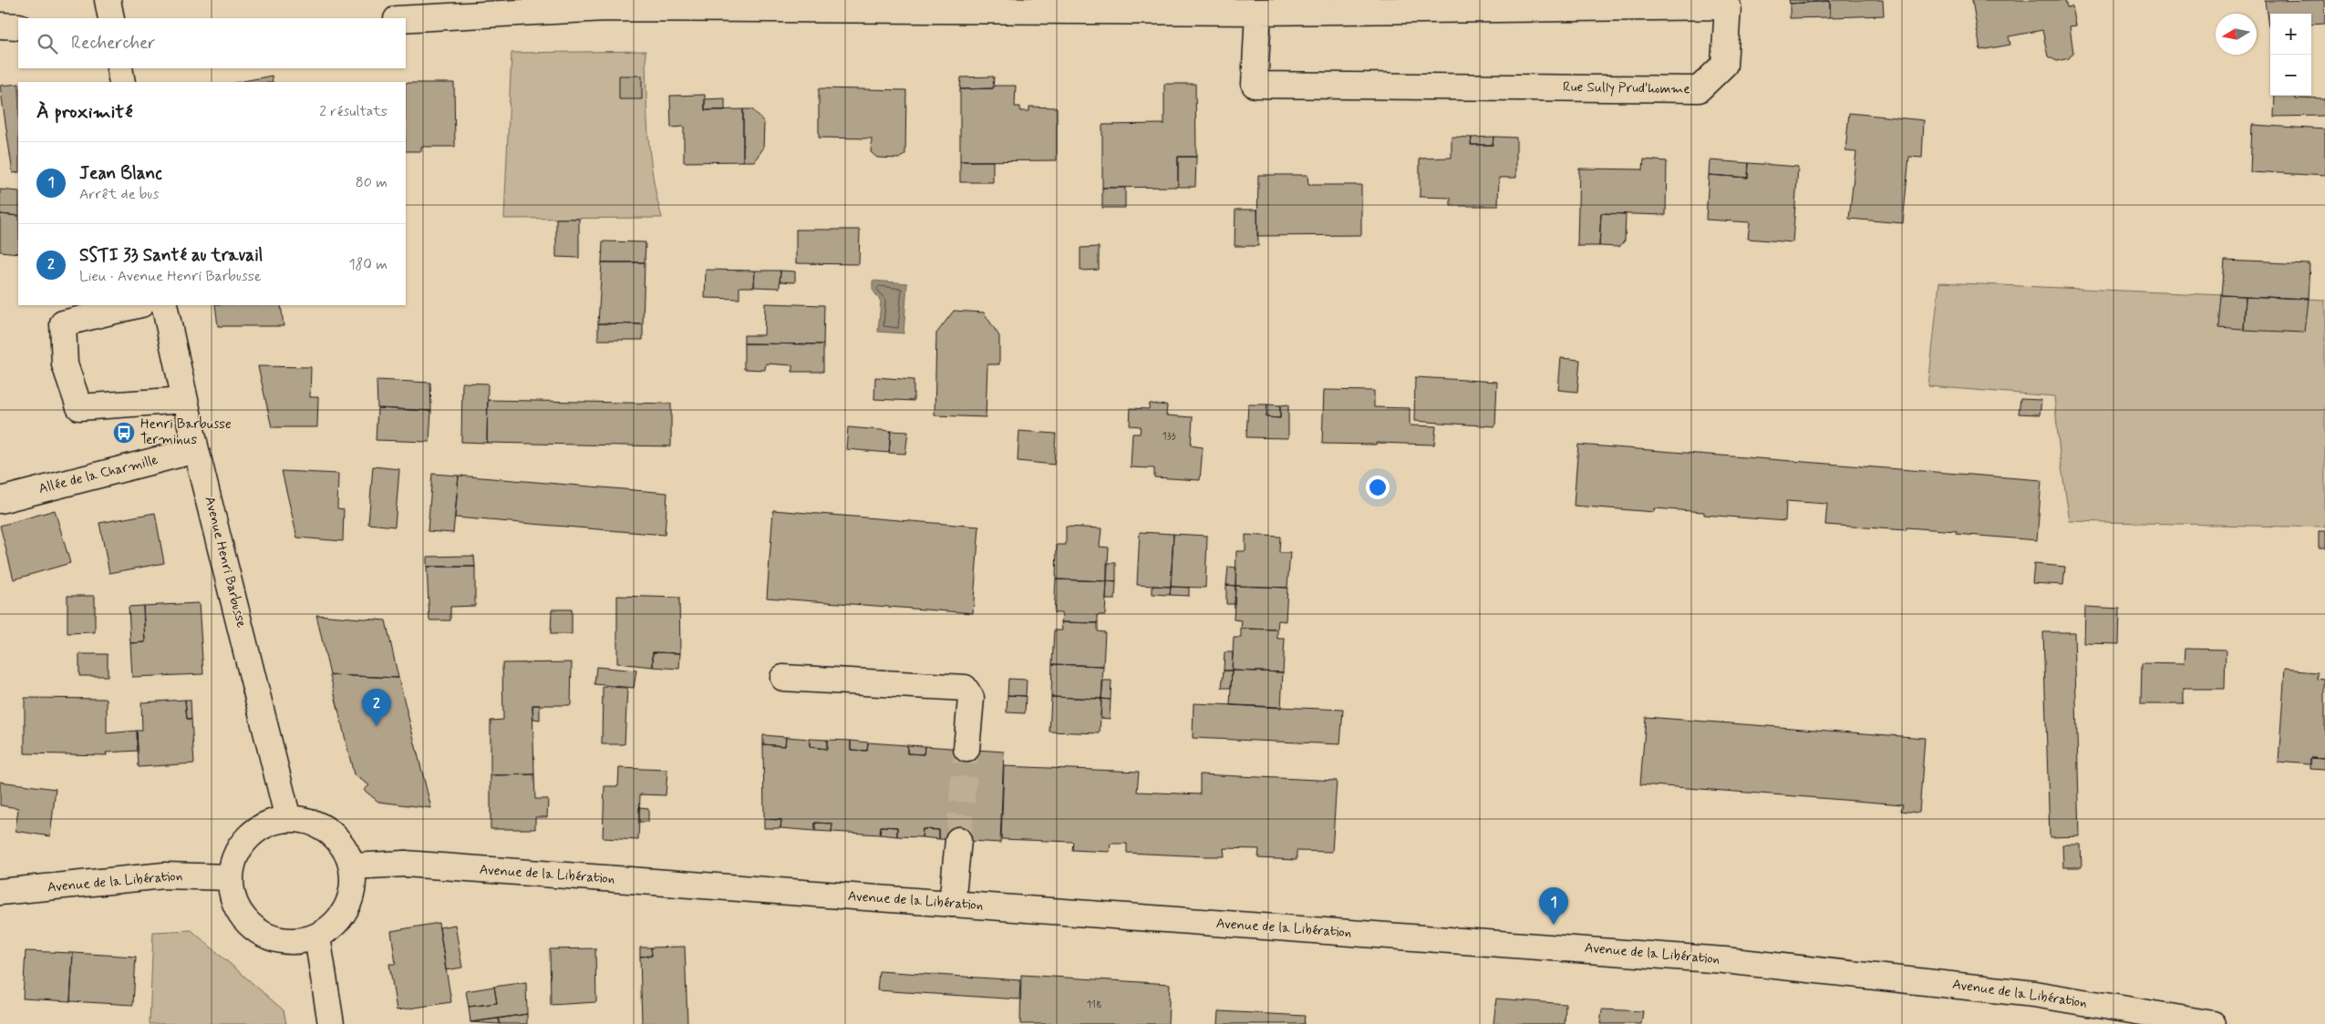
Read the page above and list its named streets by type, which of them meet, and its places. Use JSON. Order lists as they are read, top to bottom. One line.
{"streets":{"street":["Rue Sully Prud'homme","Allée de la Charmille","Avenue Henri Barbusse","Avenue de la Libération"]},"crossings":[["Allée de la Charmille","Avenue Henri Barbusse"],["Avenue Henri Barbusse","Avenue de la Libération"]],"places":{"bus stop":["Henri Barbusse Terminus"]},"house_numbers":["133","118"],"north":"left","page":{"map_buttons":["+","−"],"search":"Rechercher","heading":["À proximité","2 résultats"],"list":[{"mark":"1","name":"Jean Blanc","note":"Arrêt de bus","value":"80 m"},{"mark":"2","name":"SSTI 33 Santé au travail","note":"Lieu · Avenue Henri Barbusse","value":"180 m"}],"pins":["2","1"]}}
